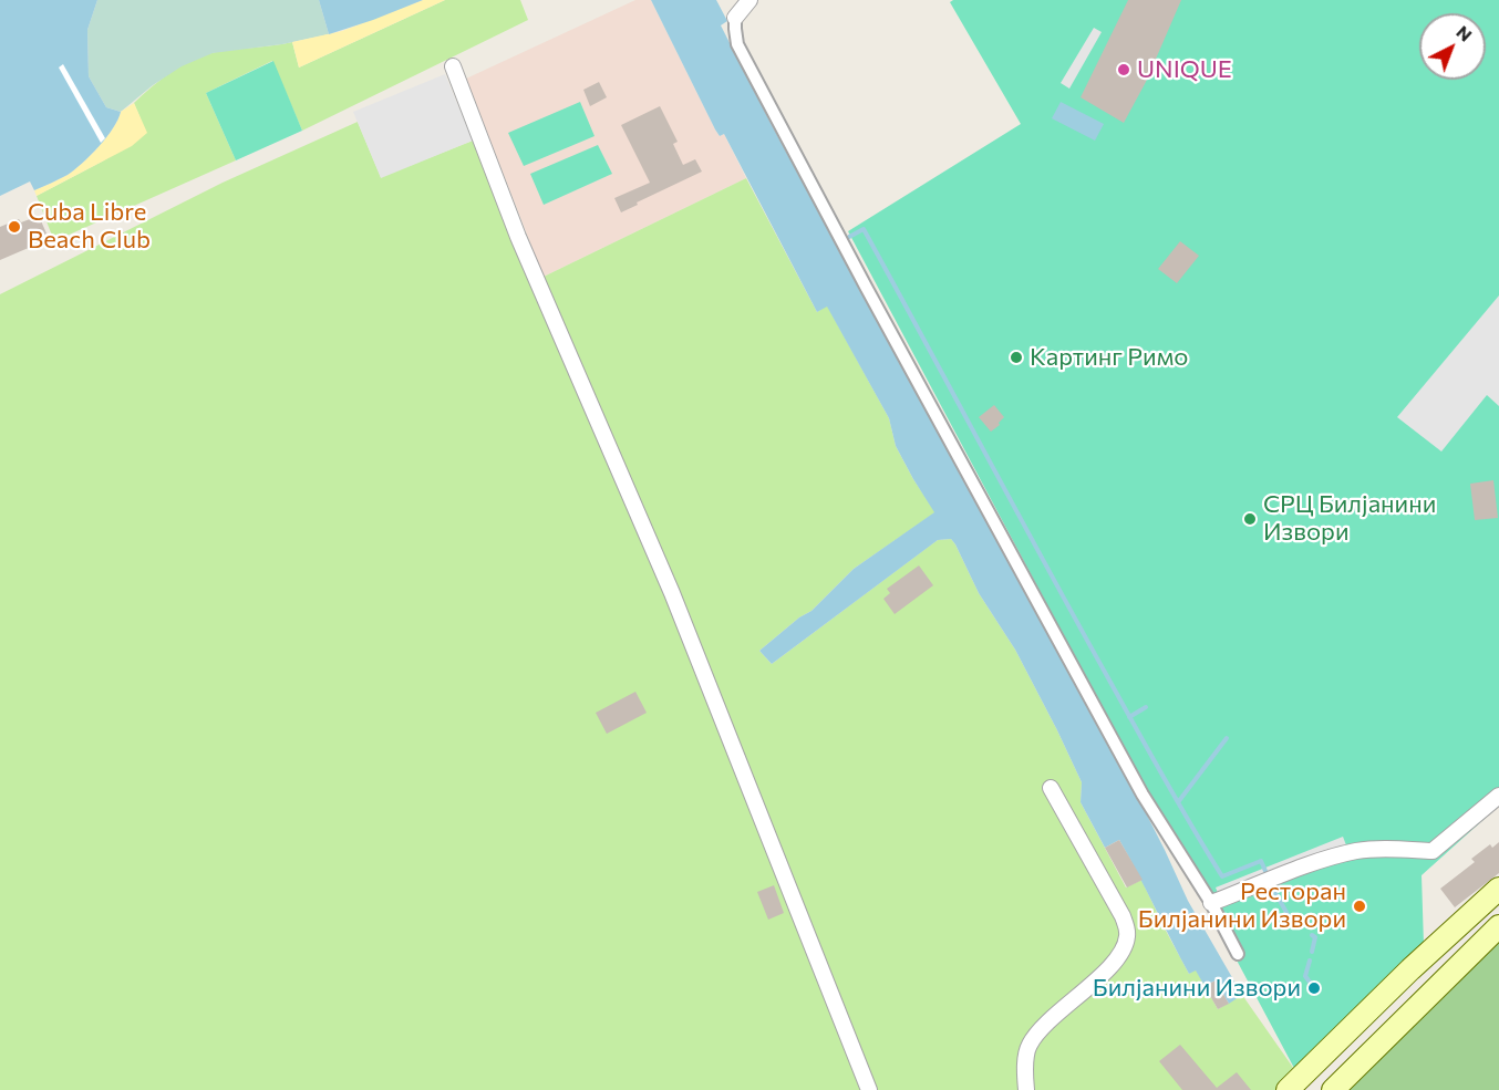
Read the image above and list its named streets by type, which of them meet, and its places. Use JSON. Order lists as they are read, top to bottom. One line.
{"places":["UNIQUE","Cuba Libre Beach Club","Картинг Римо","СРЦ Билјанини Извори","Ресторан Билјанини Извори","Билјанини Извори"],"north":"top right"}
